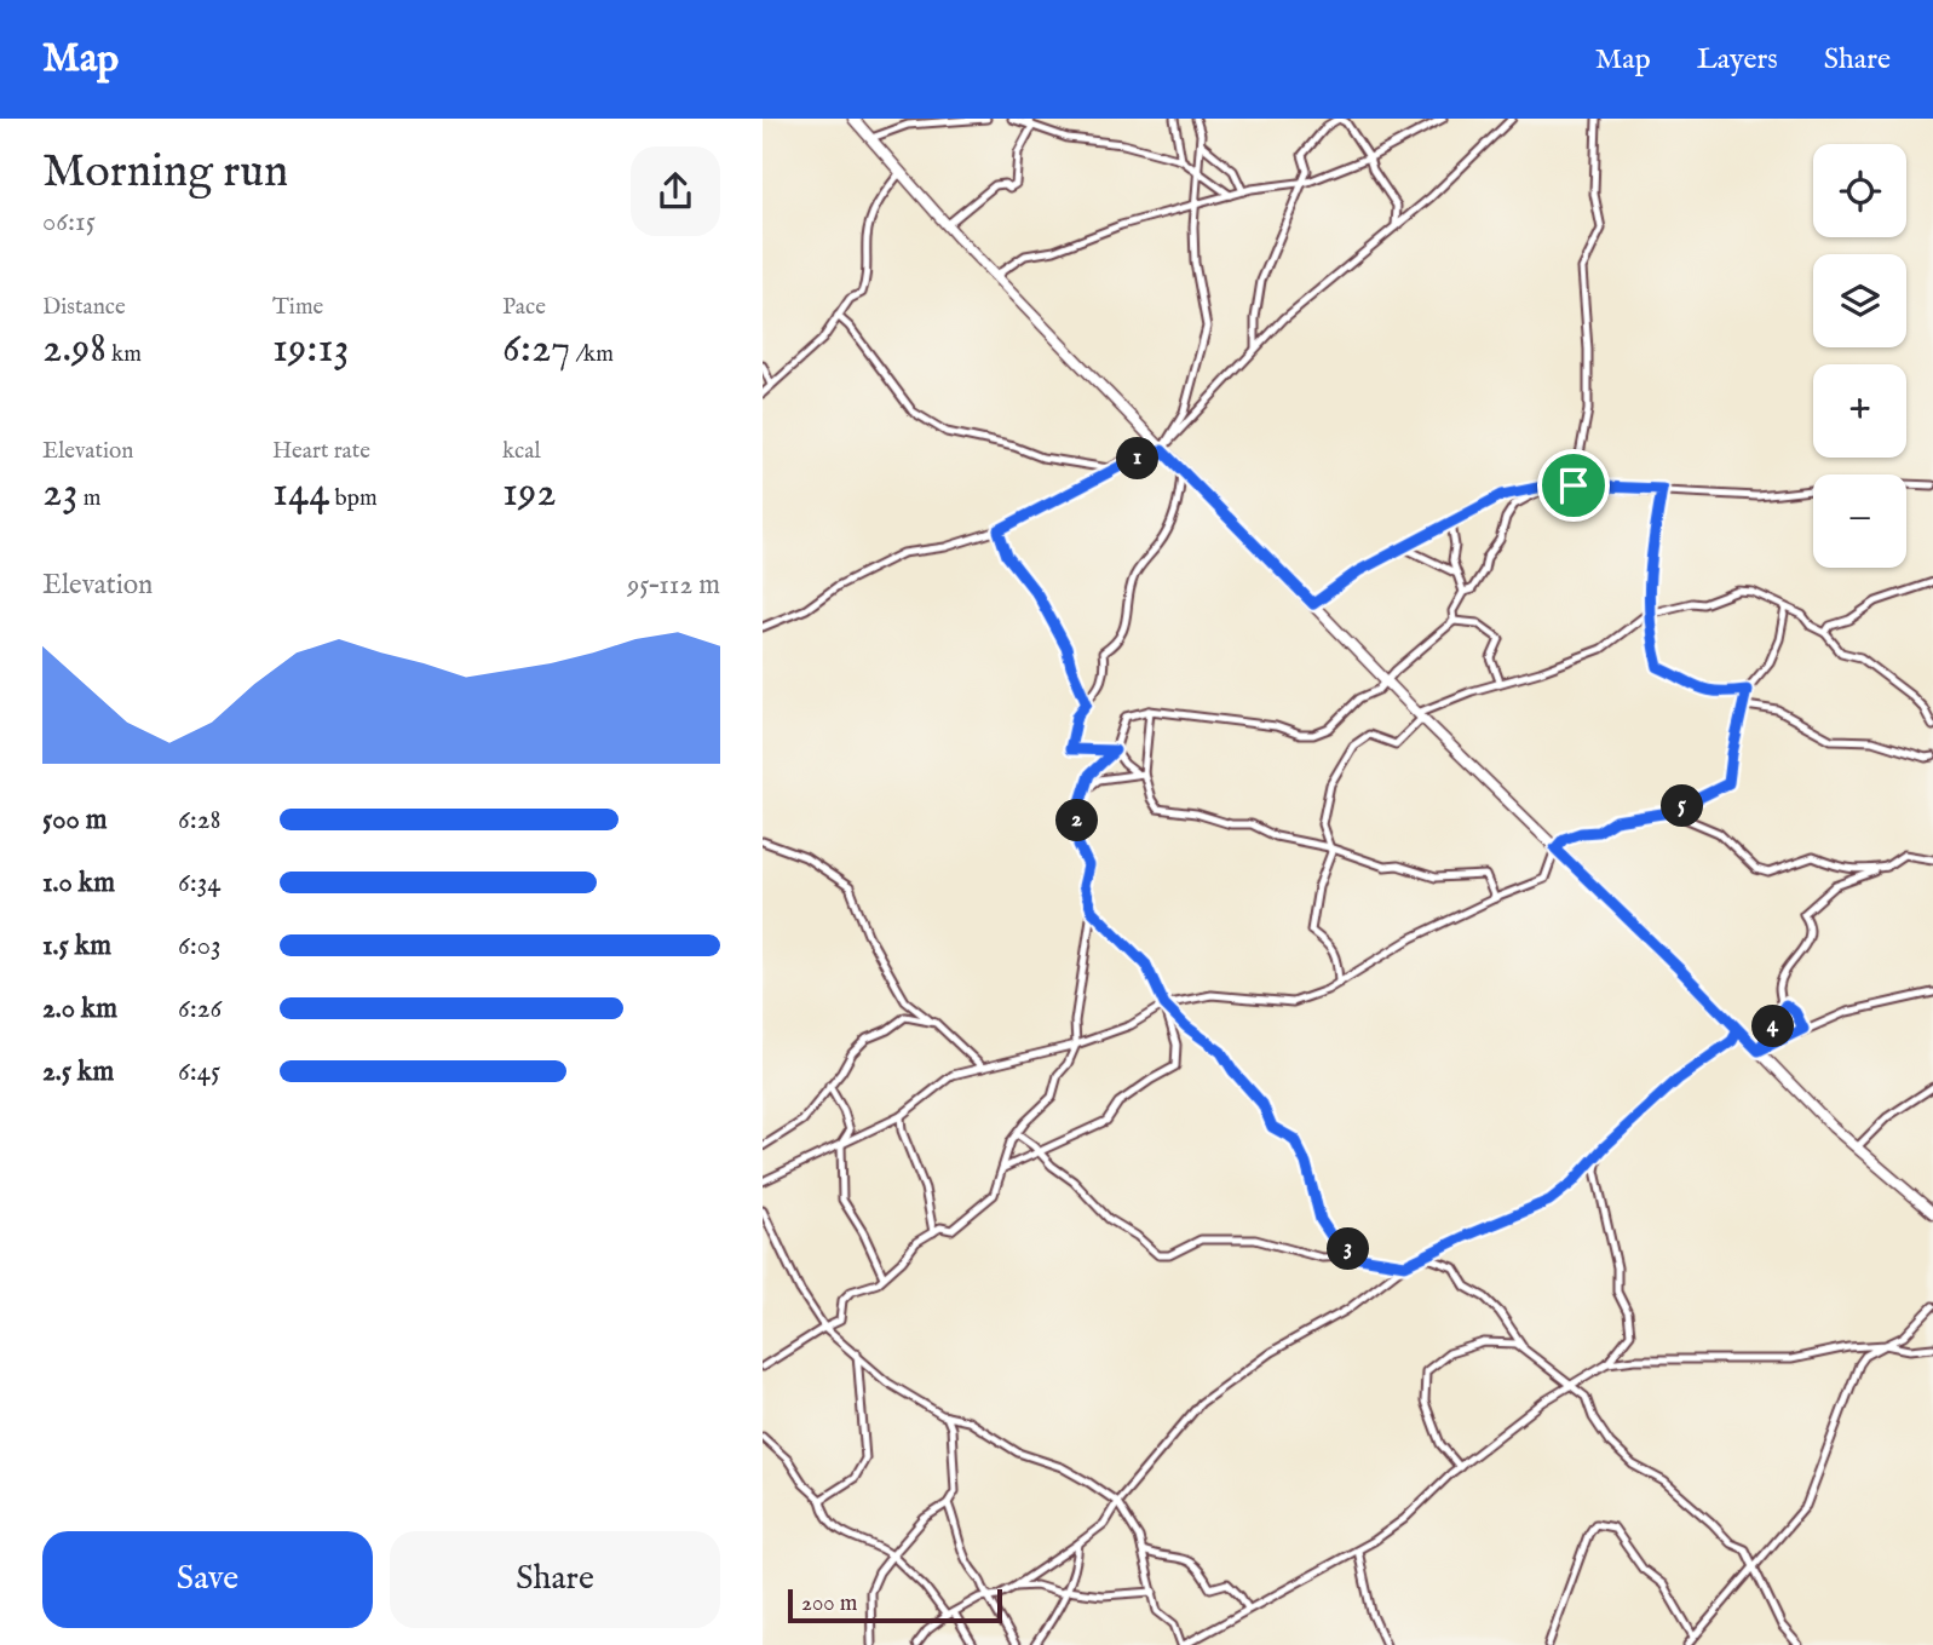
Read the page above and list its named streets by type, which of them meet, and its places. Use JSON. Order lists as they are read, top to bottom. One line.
{"scale_bar":"200 m","page":{"header":"Map","nav":["Map","Layers","Share"],"heading":["Morning run","06:15"],"map_buttons":["+","−"],"stats":[["Distance","2.98 km"],["Time","19:13"],["Pace","6:27 /km"],["Elevation","23 m"],["Heart rate","144 bpm"],["kcal","192"]],"pins":["1","5","2","4","3"],"chart":["Elevation","95–112 m"],"list":[{"name":"500 m","note":"6:28"},{"name":"1.0 km","note":"6:34"},{"name":"1.5 km","note":"6:03"},{"name":"2.0 km","note":"6:26"},{"name":"2.5 km","note":"6:45"}],"buttons":["Save","Share"],"scale":"200 m"}}
